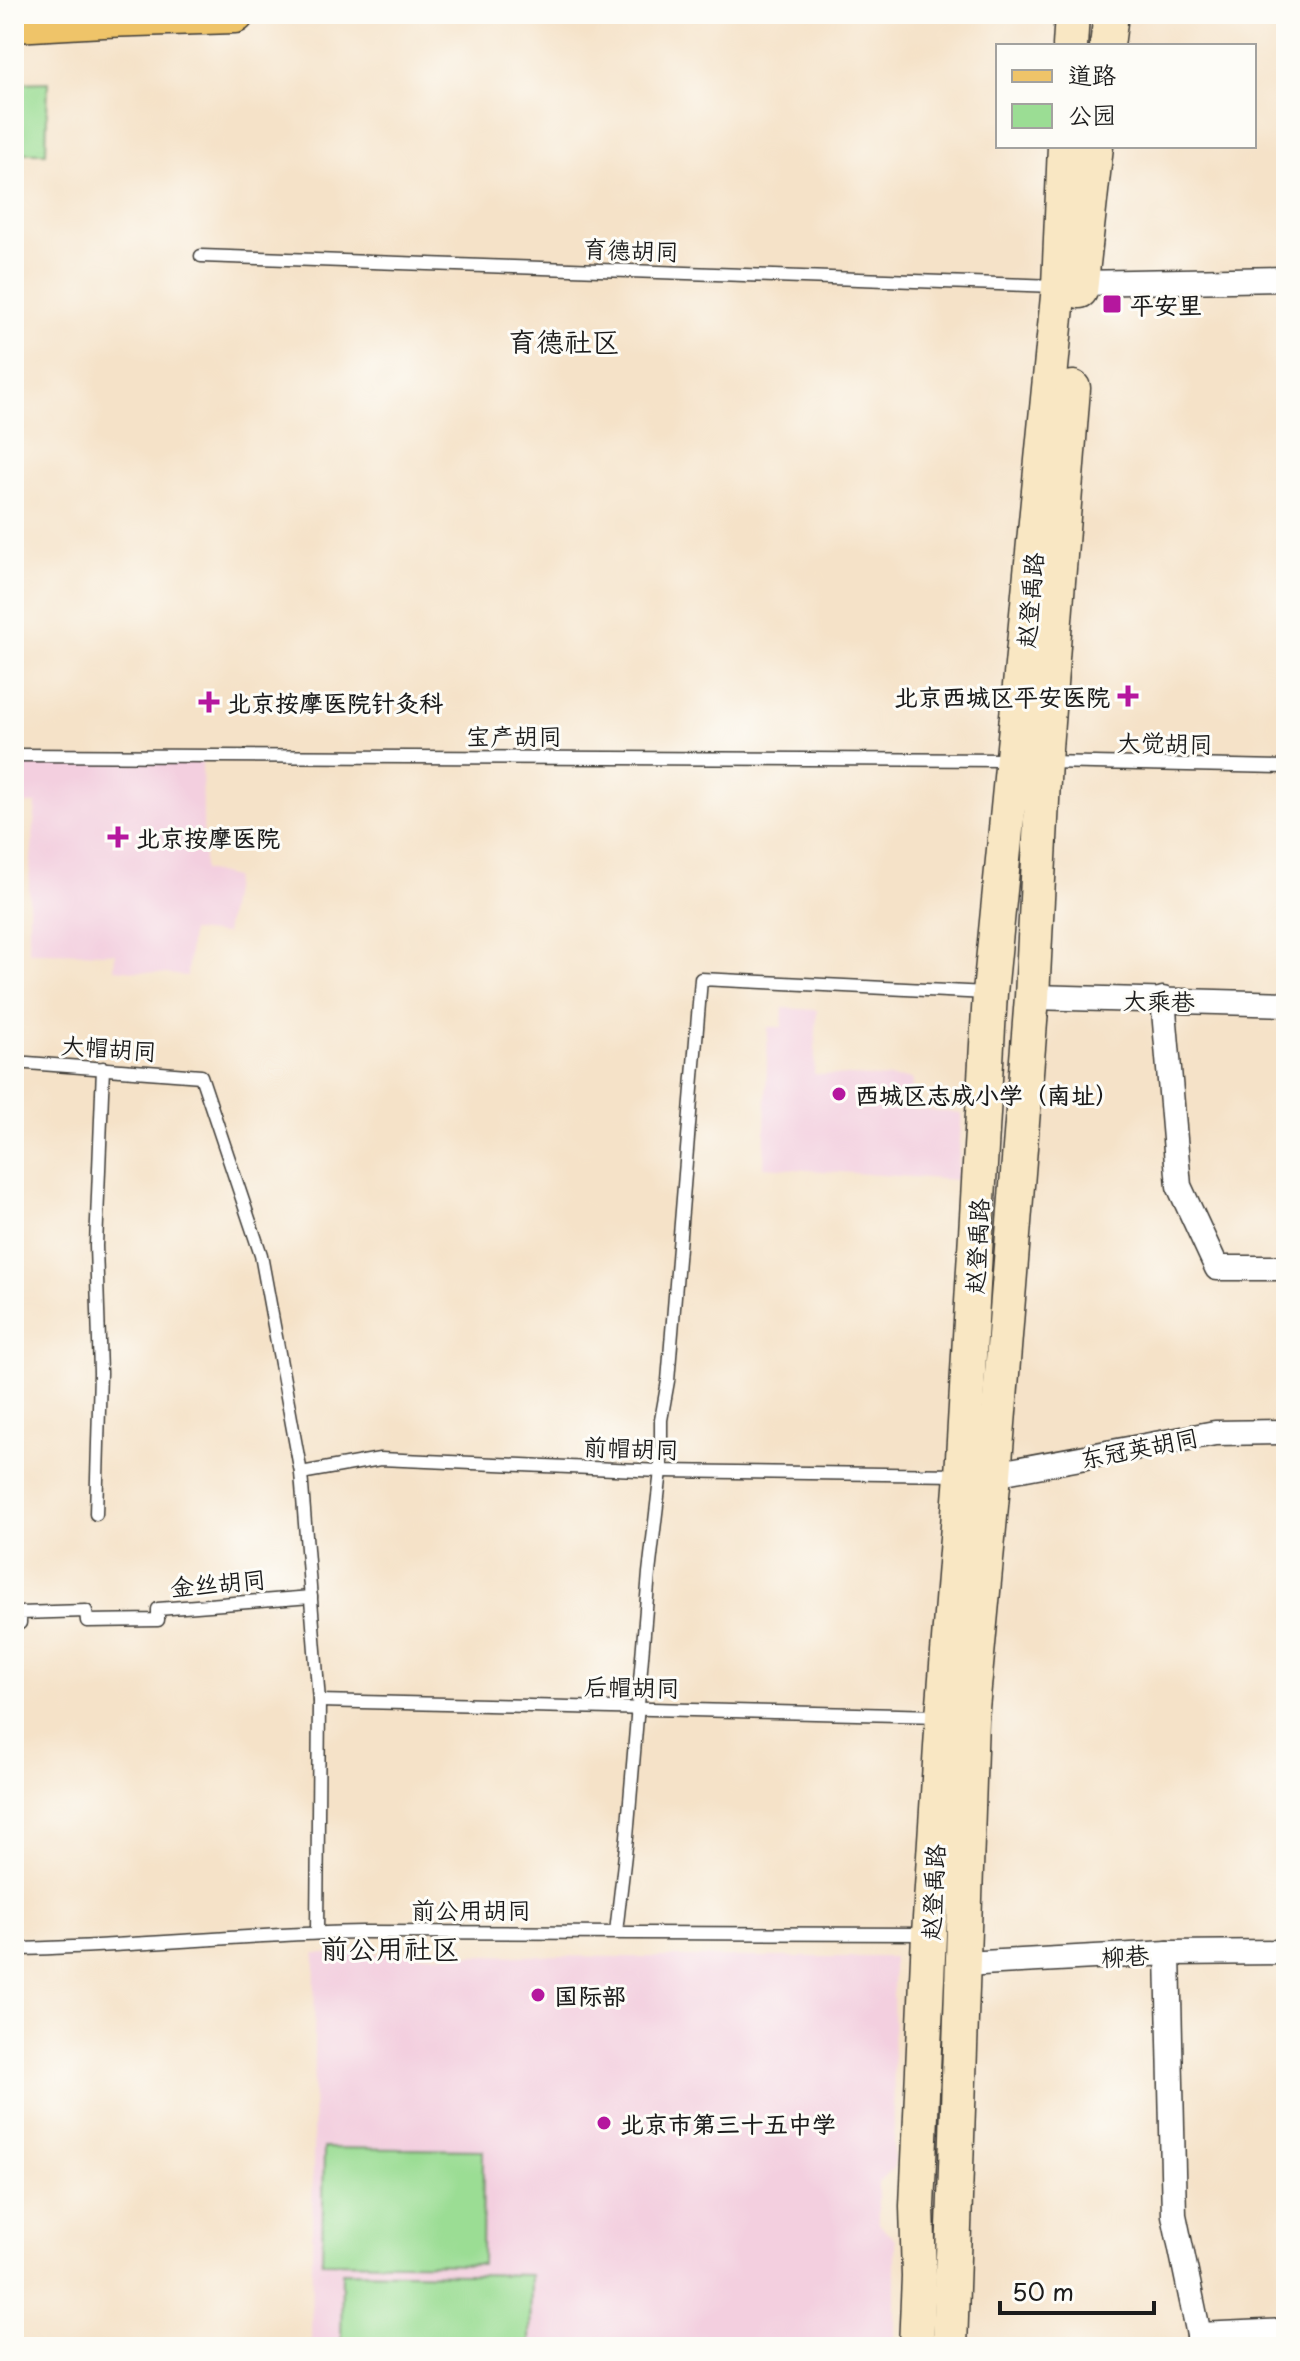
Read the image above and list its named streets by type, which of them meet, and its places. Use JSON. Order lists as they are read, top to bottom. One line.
{"streets":{"main road":["赵登禹路"],"street":["大乘巷","东冠英胡同","柳巷"],"lane":["育德胡同","宝产胡同","大觉胡同","大帽胡同","前帽胡同","金丝胡同","后帽胡同","前公用胡同"]},"crossings":[["育德胡同","赵登禹路"],["赵登禹路","宝产胡同"],["赵登禹路","大觉胡同"],["赵登禹路","大乘巷"],["赵登禹路","前帽胡同"],["赵登禹路","东冠英胡同"],["赵登禹路","后帽胡同"],["赵登禹路","前公用胡同"],["赵登禹路","柳巷"],["宝产胡同","大觉胡同"],["大帽胡同","前帽胡同"],["前帽胡同","东冠英胡同"]],"districts":["育德社区","前公用社区"],"places":{"transit":["平安里"],"health":["北京西城区平安医院","北京按摩医院针灸科","北京按摩医院"],"other":["西城区志成小学（南址）","国际部","北京市第三十五中学"]},"legend":["道路","公园"],"scale_bar":"50 m"}
